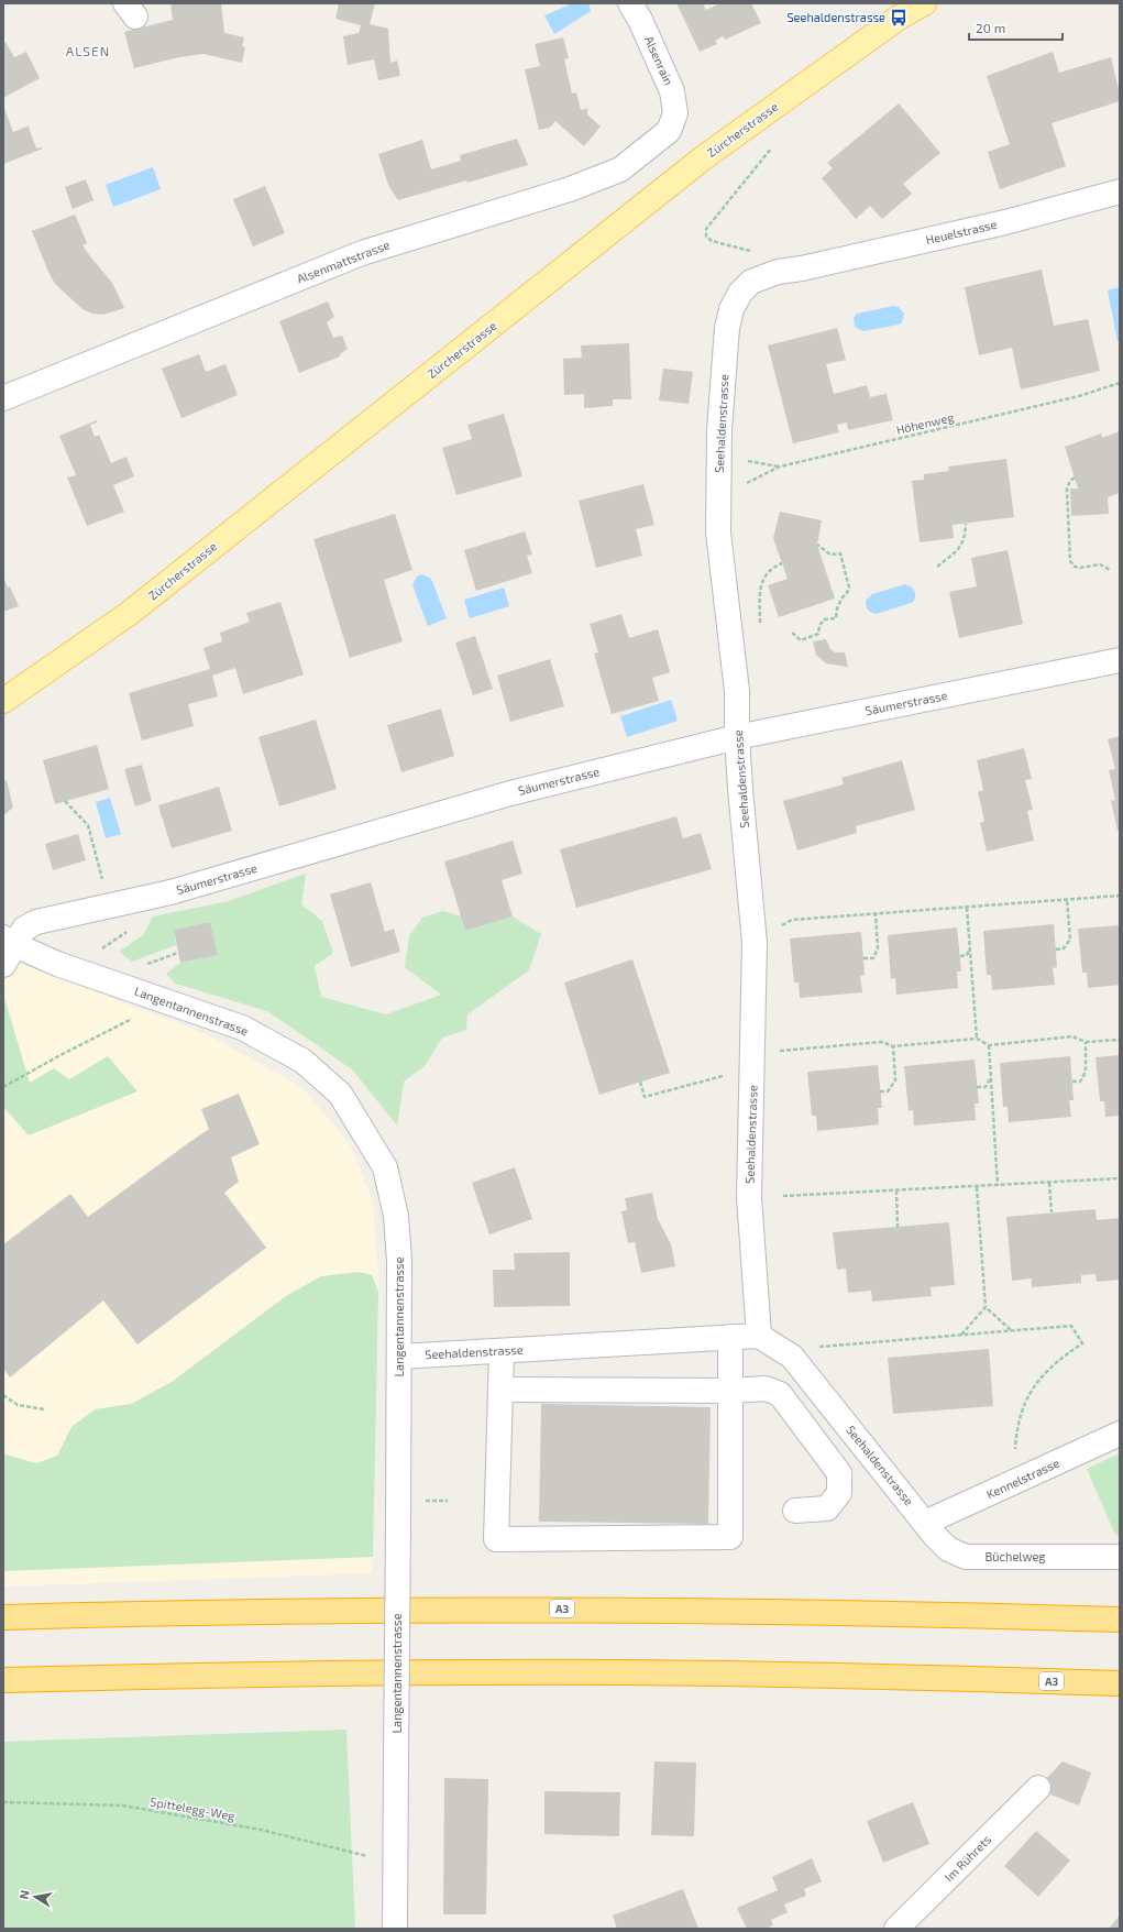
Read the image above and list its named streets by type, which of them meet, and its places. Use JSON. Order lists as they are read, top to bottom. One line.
{"streets":{"highway":["A3"],"main road":["Zürcherstrasse"],"street":["Alsenrain","Heuelstrasse","Alsenmattstrasse","Seehaldenstrasse","Säumerstrasse","Langentannenstrasse","Kennelstrasse","Büchelweg","Im Rührets"],"path":["Höhenweg","Spittelegg-Weg"]},"crossings":[["Alsenrain","Alsenmattstrasse"],["Heuelstrasse","Seehaldenstrasse"],["Seehaldenstrasse","Säumerstrasse"],["Seehaldenstrasse","Langentannenstrasse"],["Seehaldenstrasse","Kennelstrasse"],["Seehaldenstrasse","Büchelweg"],["Säumerstrasse","Langentannenstrasse"],["Kennelstrasse","Büchelweg"]],"districts":["ALSEN"],"places":{"bus stop":["Seehaldenstrasse"]},"scale_bar":"20 m","north":"left"}
